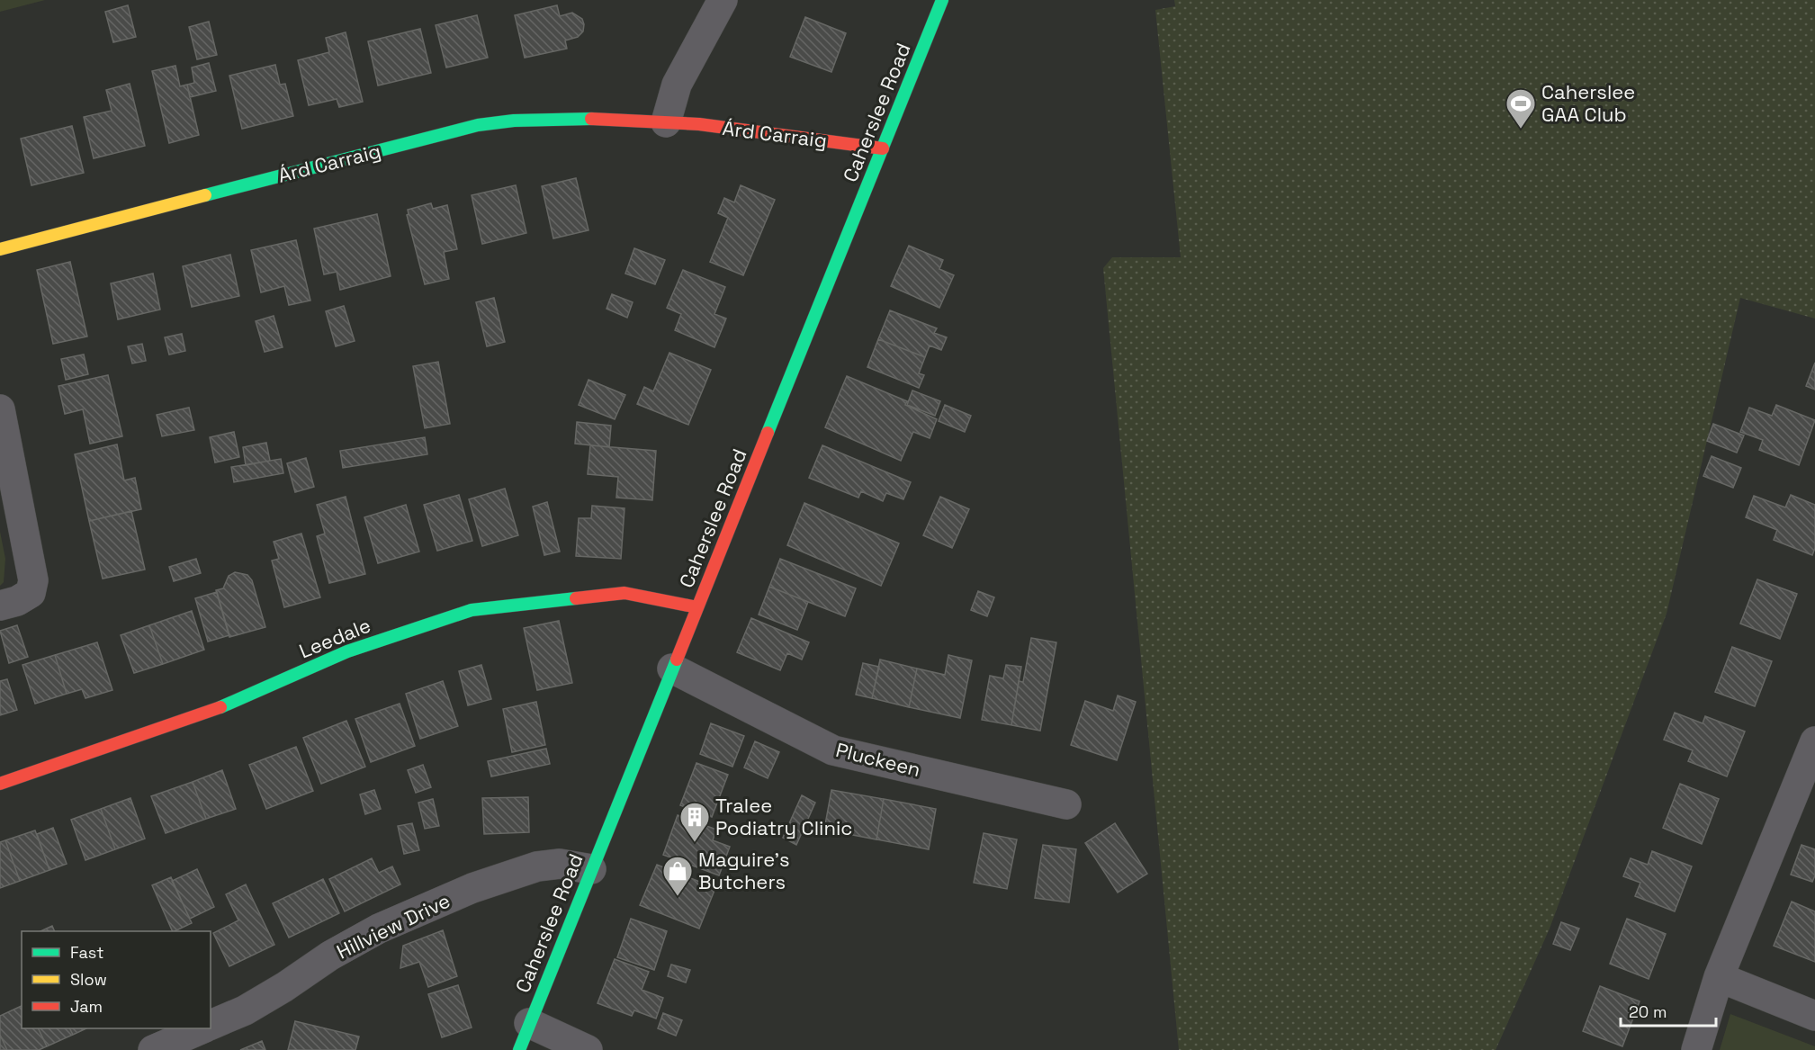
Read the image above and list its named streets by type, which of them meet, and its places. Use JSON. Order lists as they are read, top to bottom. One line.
{"streets":{"street":["Caherslee Road","Árd Carraig","Leedale","Pluckeen","Hillview Drive"]},"crossings":[["Caherslee Road","Árd Carraig"],["Caherslee Road","Leedale"],["Caherslee Road","Pluckeen"],["Caherslee Road","Hillview Drive"]],"places":{"sports":["Caherslee GAA Club"],"building":["Tralee Podiatry Clinic"],"shop":["Maguire’s Butchers"]},"legend":["Fast","Slow","Jam"],"scale_bar":"20 m"}
